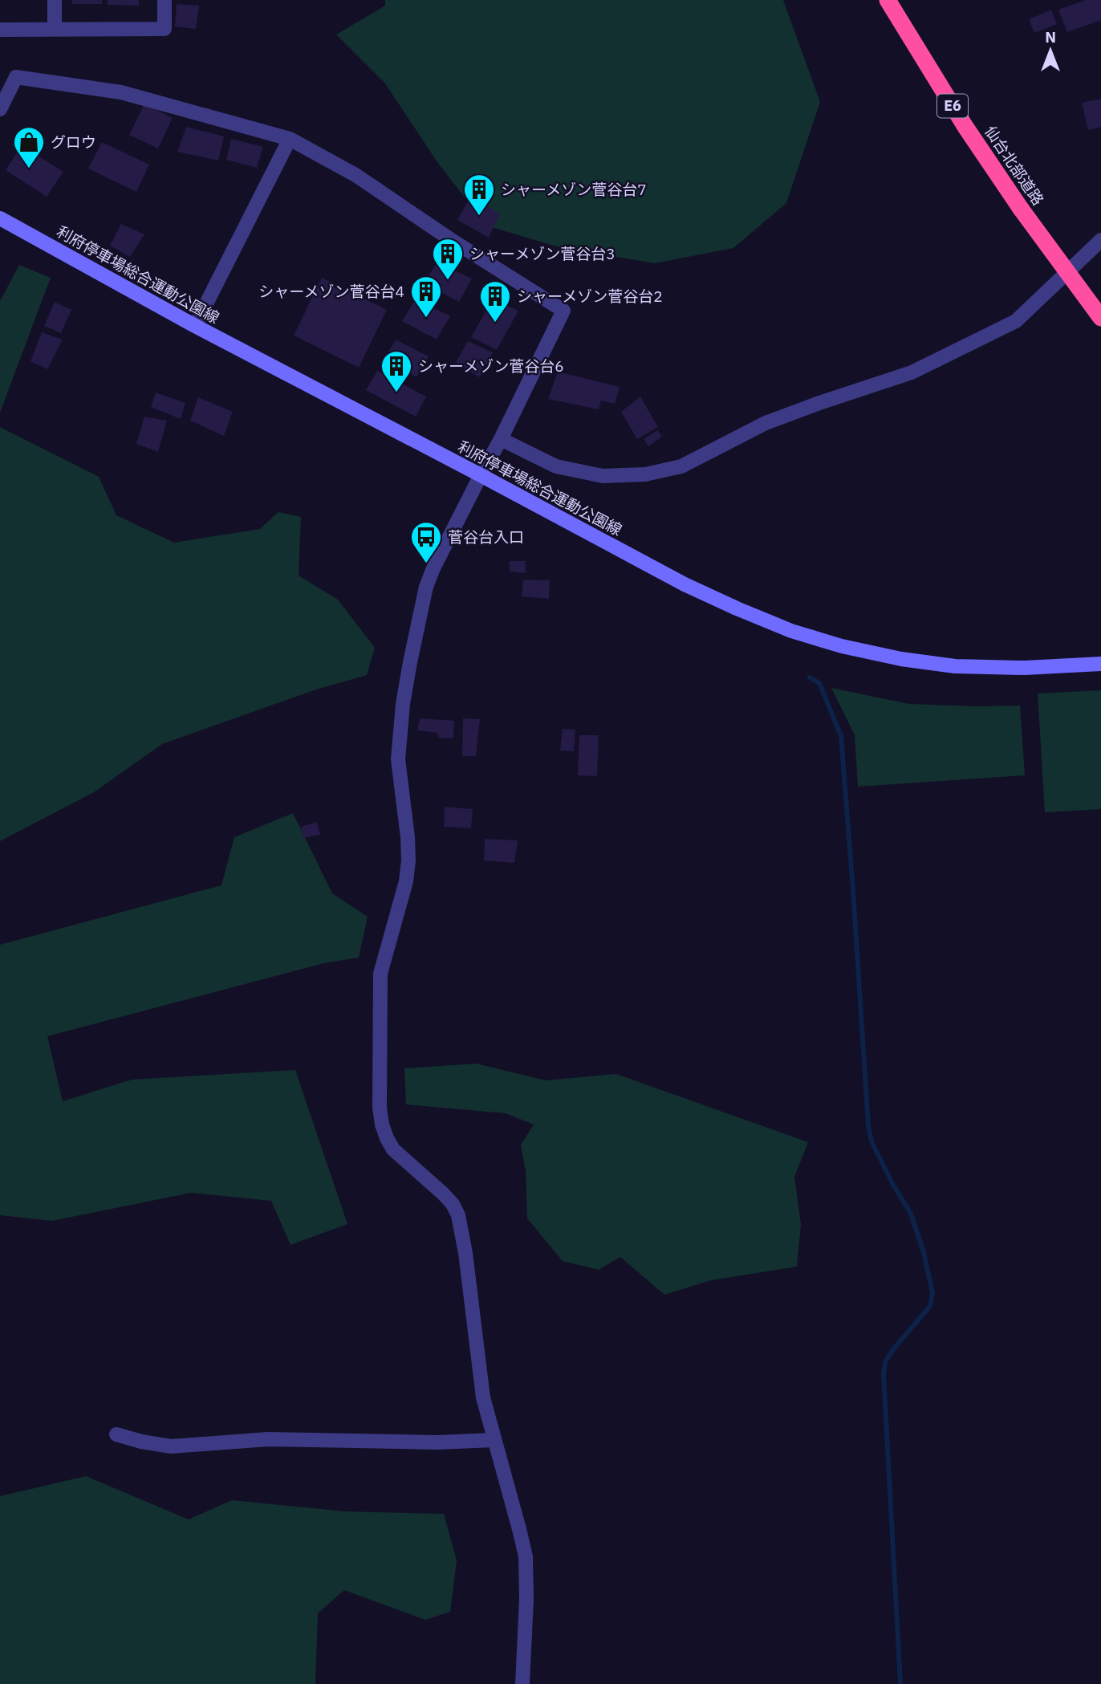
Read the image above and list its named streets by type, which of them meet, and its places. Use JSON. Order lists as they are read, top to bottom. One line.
{"streets":{"highway":["E6","仙台北部道路"],"main road":["利府停車場総合運動公園線"]},"places":{"shop":["グロウ"],"building":["シャーメゾン菅谷台7","シャーメゾン菅谷台3","シャーメゾン菅谷台4","シャーメゾン菅谷台2","シャーメゾン菅谷台6"],"bus stop":["菅谷台入口"]},"north":"top"}
